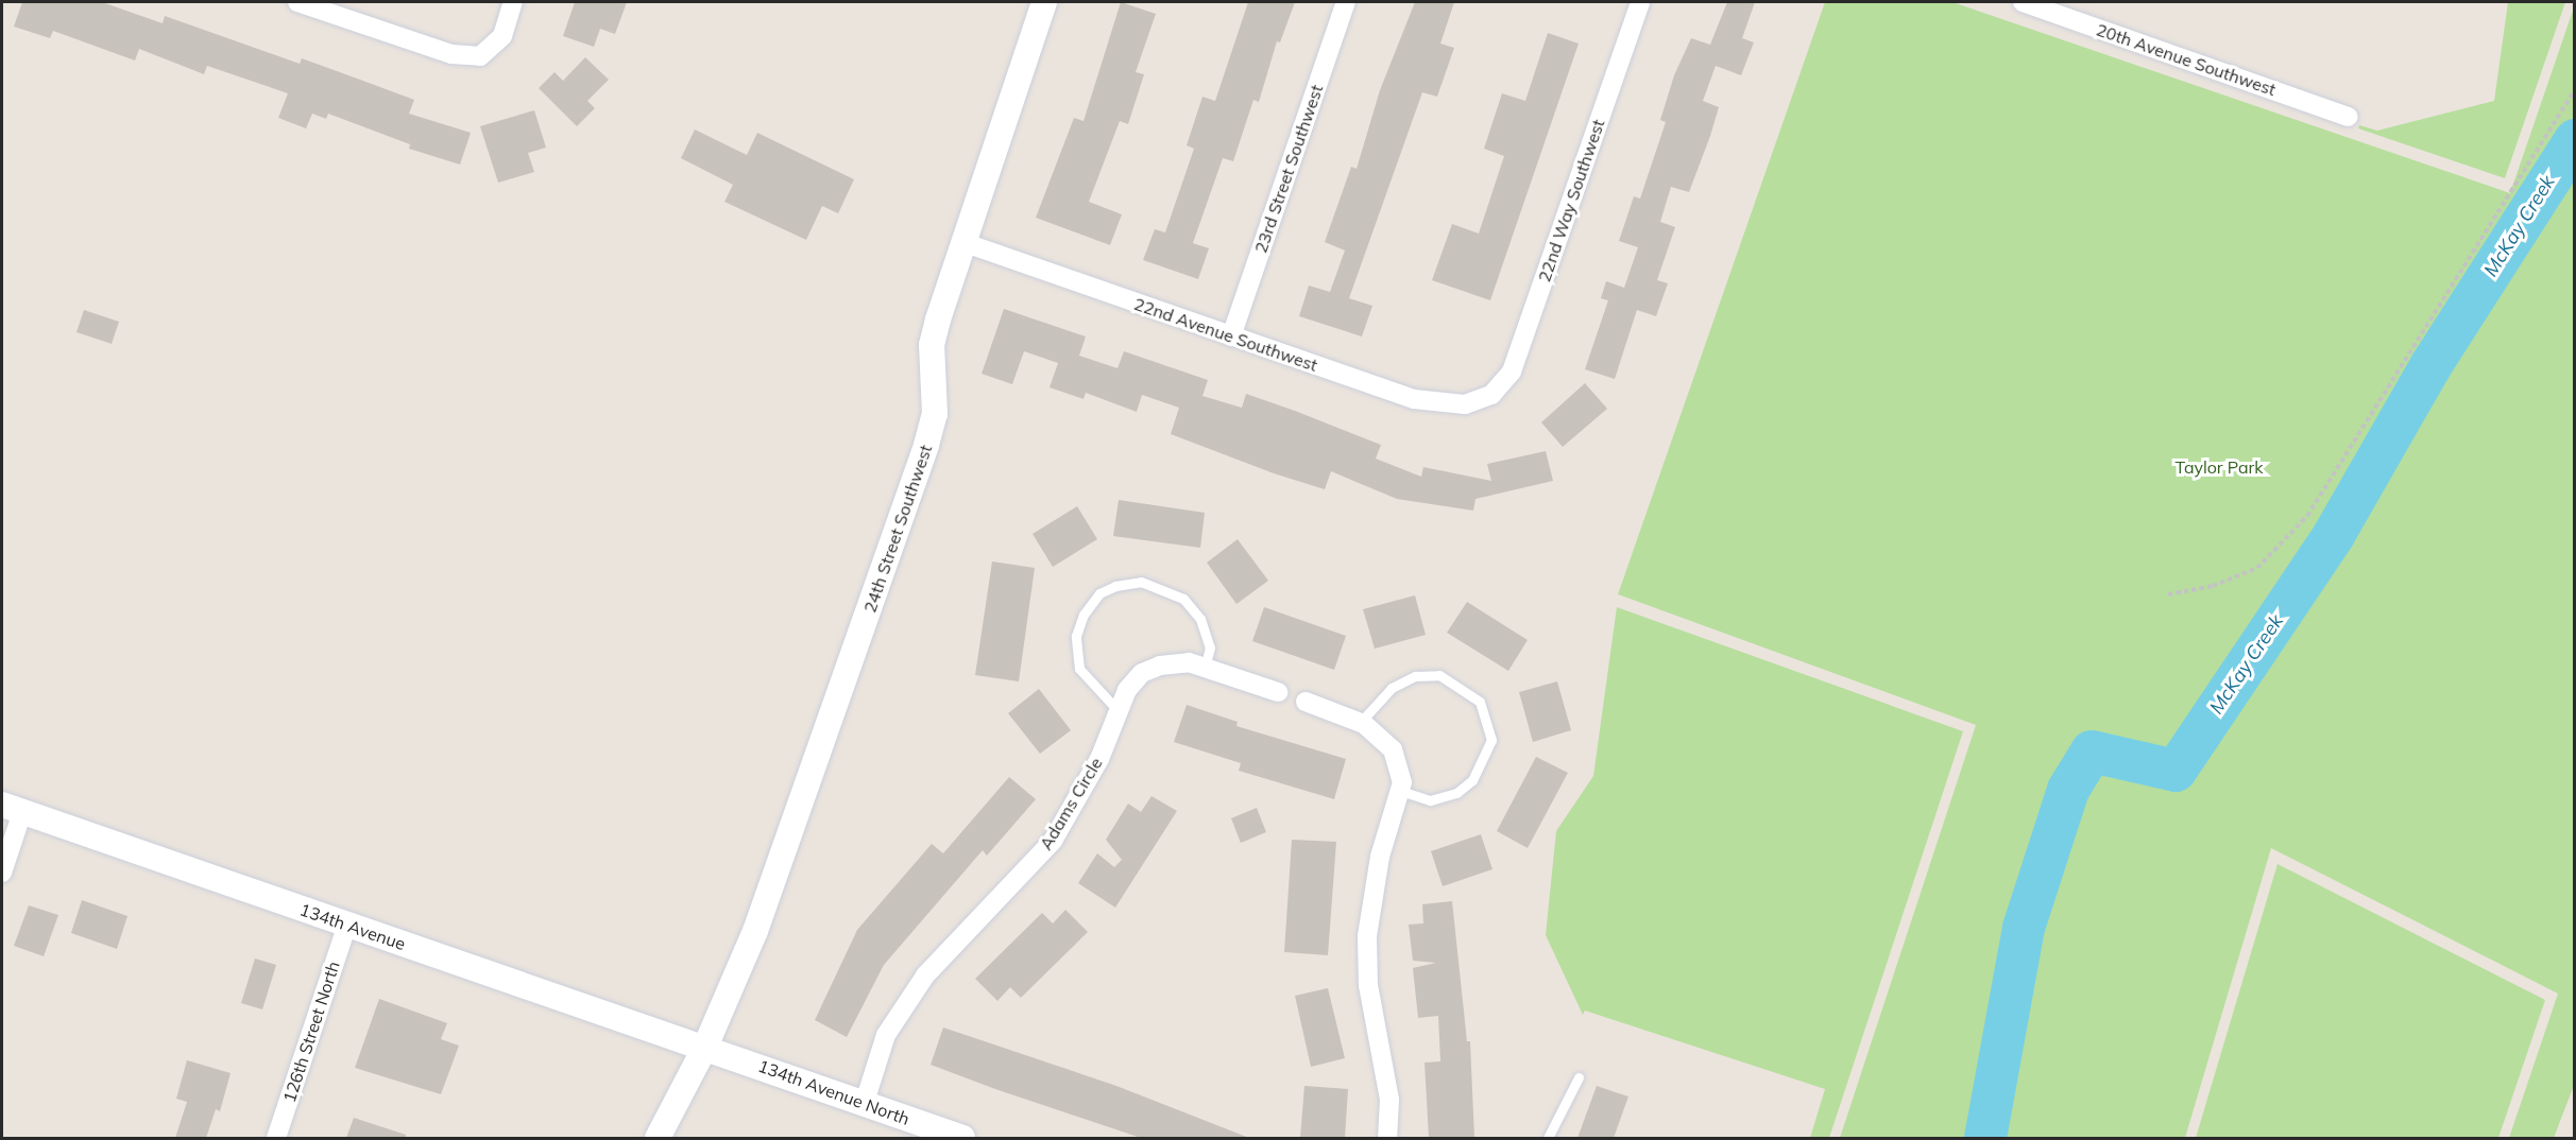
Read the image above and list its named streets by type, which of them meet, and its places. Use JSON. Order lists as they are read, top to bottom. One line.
{"streets":{"street":["20th Avenue Southwest","23rd Street Southwest","22nd Way Southwest","22nd Avenue Southwest","24th Street Southwest","Adams Circle","134th Avenue","126th Street North","134th Avenue North"]},"crossings":[["23rd Street Southwest","22nd Avenue Southwest"],["22nd Way Southwest","22nd Avenue Southwest"],["22nd Avenue Southwest","24th Street Southwest"],["24th Street Southwest","134th Avenue"],["24th Street Southwest","134th Avenue North"],["Adams Circle","134th Avenue North"],["134th Avenue","126th Street North"],["134th Avenue","134th Avenue North"]],"water":["McKay Creek"],"parks":["Taylor Park"]}
